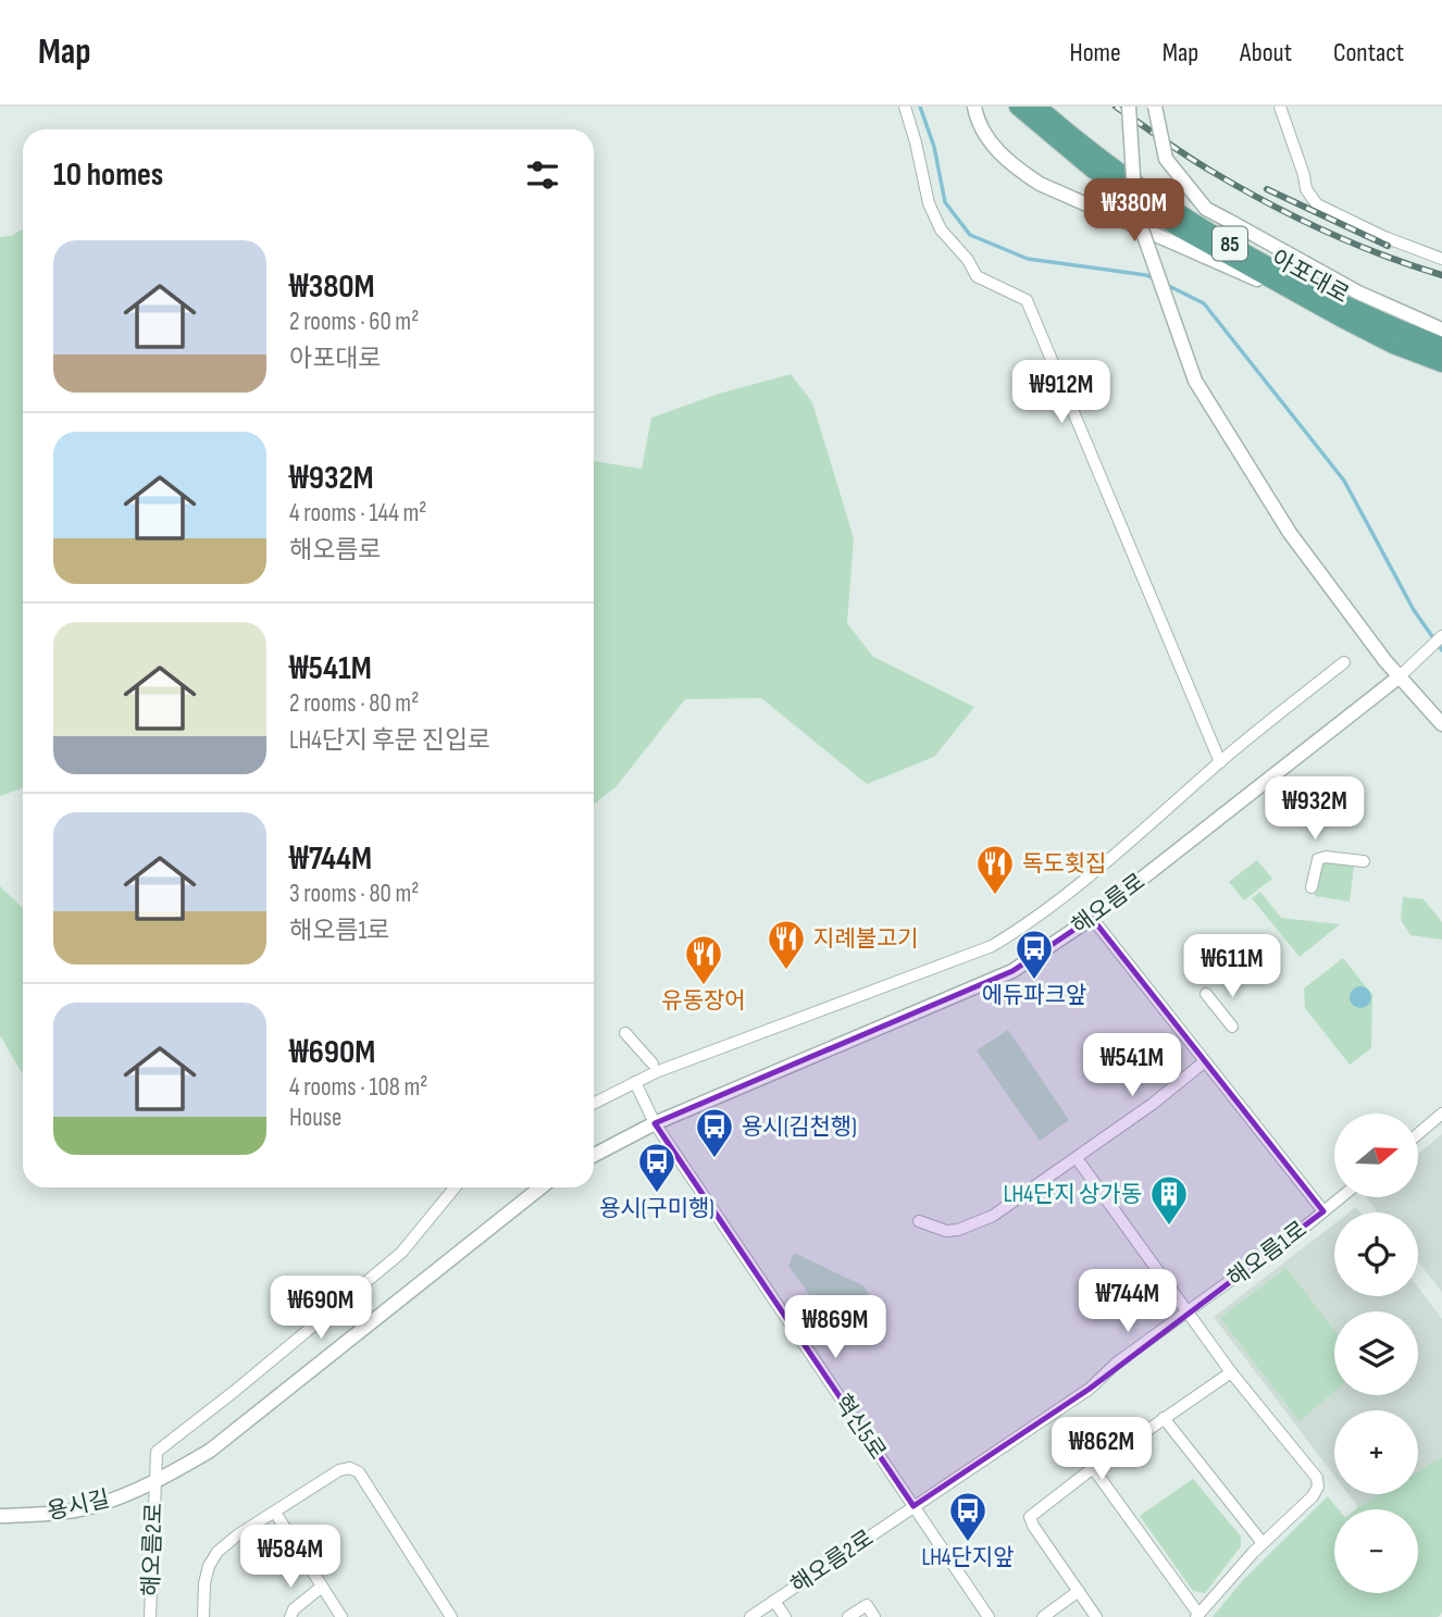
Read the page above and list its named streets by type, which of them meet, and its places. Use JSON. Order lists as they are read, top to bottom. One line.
{"streets":{"main road":["85","아포대로"],"street":["해오름로","해오름1로","혁신5로","용시길","해오름2로"]},"crossings":[["해오름로","혁신5로"],["해오름1로","혁신5로"],["해오름1로","해오름2로"],["혁신5로","해오름2로"],["용시길","해오름2로"]],"places":{"restaurant":["독도횟집","지례불고기","유동장어"],"bus stop":["에듀파크앞","용시(김천행)","용시(구미행)","LH4단지앞"],"building":["LH4단지 상가동"]},"north":"right","page":{"header":"Map","nav":["Home","Map","About","Contact"],"heading":"10 homes","price":["₩380M","₩912M","₩932M","₩611M","₩541M","₩744M","₩690M","₩869M","₩862M","₩584M"],"list":[{"name":"₩380M","note":"2 rooms · 60 m² · 아포대로"},{"name":"₩932M","note":"4 rooms · 144 m² · 해오름로"},{"name":"₩541M","note":"2 rooms · 80 m² · LH4단지 후문 진입로"},{"name":"₩744M","note":"3 rooms · 80 m² · 해오름1로"},{"name":"₩690M","note":"4 rooms · 108 m² · House"}],"map_buttons":["+","−"]}}
